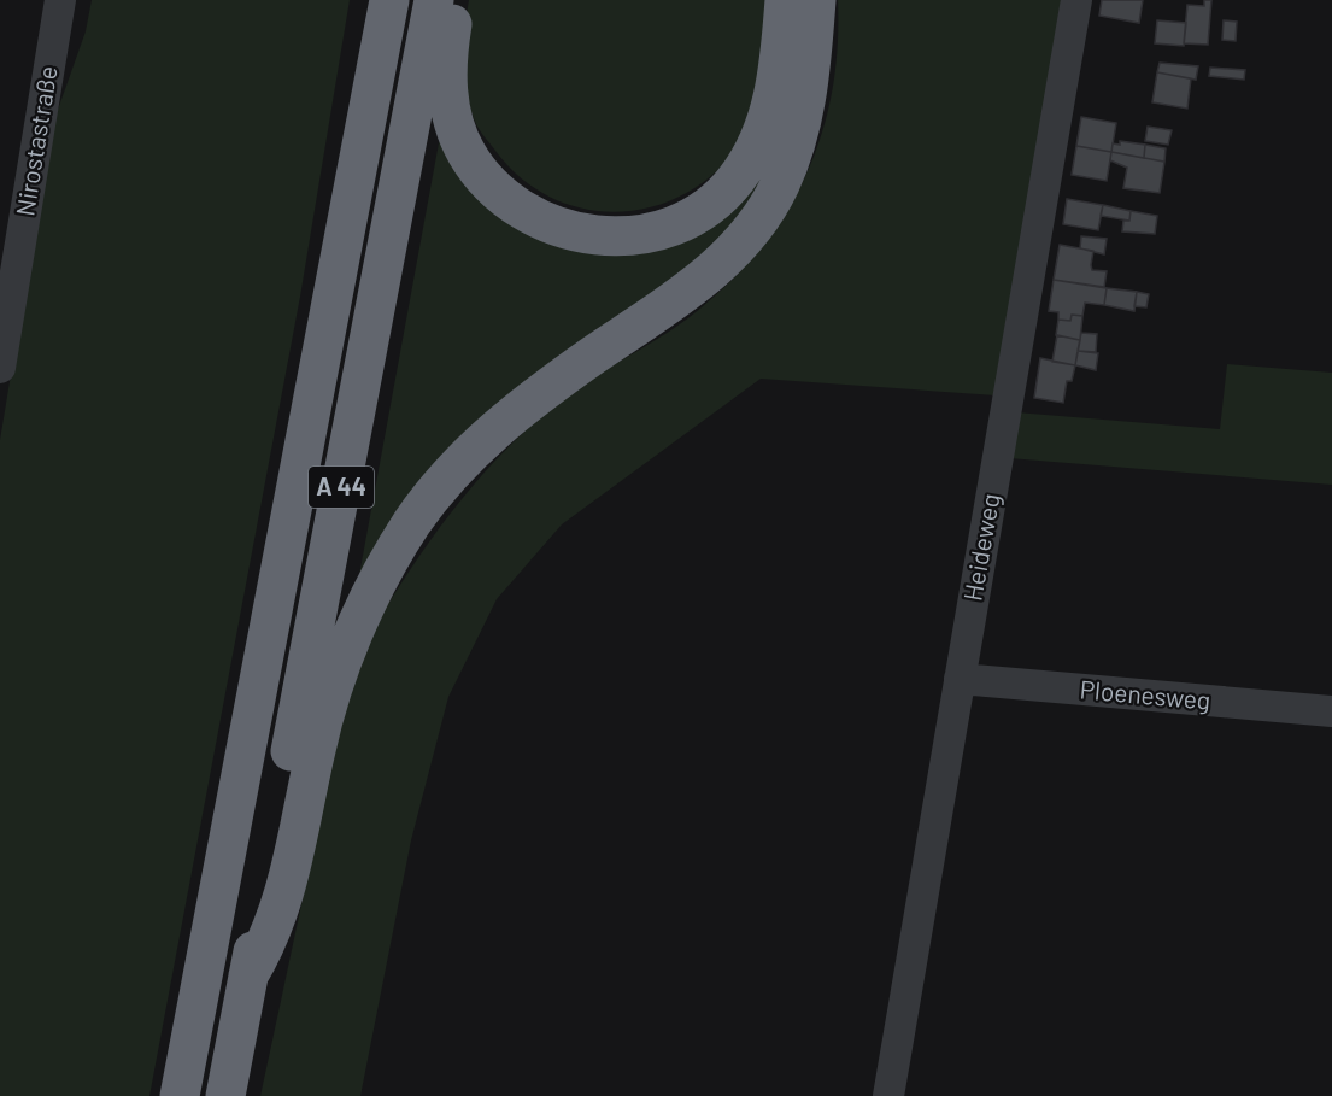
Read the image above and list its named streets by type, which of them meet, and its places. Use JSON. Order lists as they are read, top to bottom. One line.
{"streets":{"highway":["A 44"],"street":["Nirostastraße","Heideweg","Ploenesweg"]},"crossings":[["Heideweg","Ploenesweg"]]}
